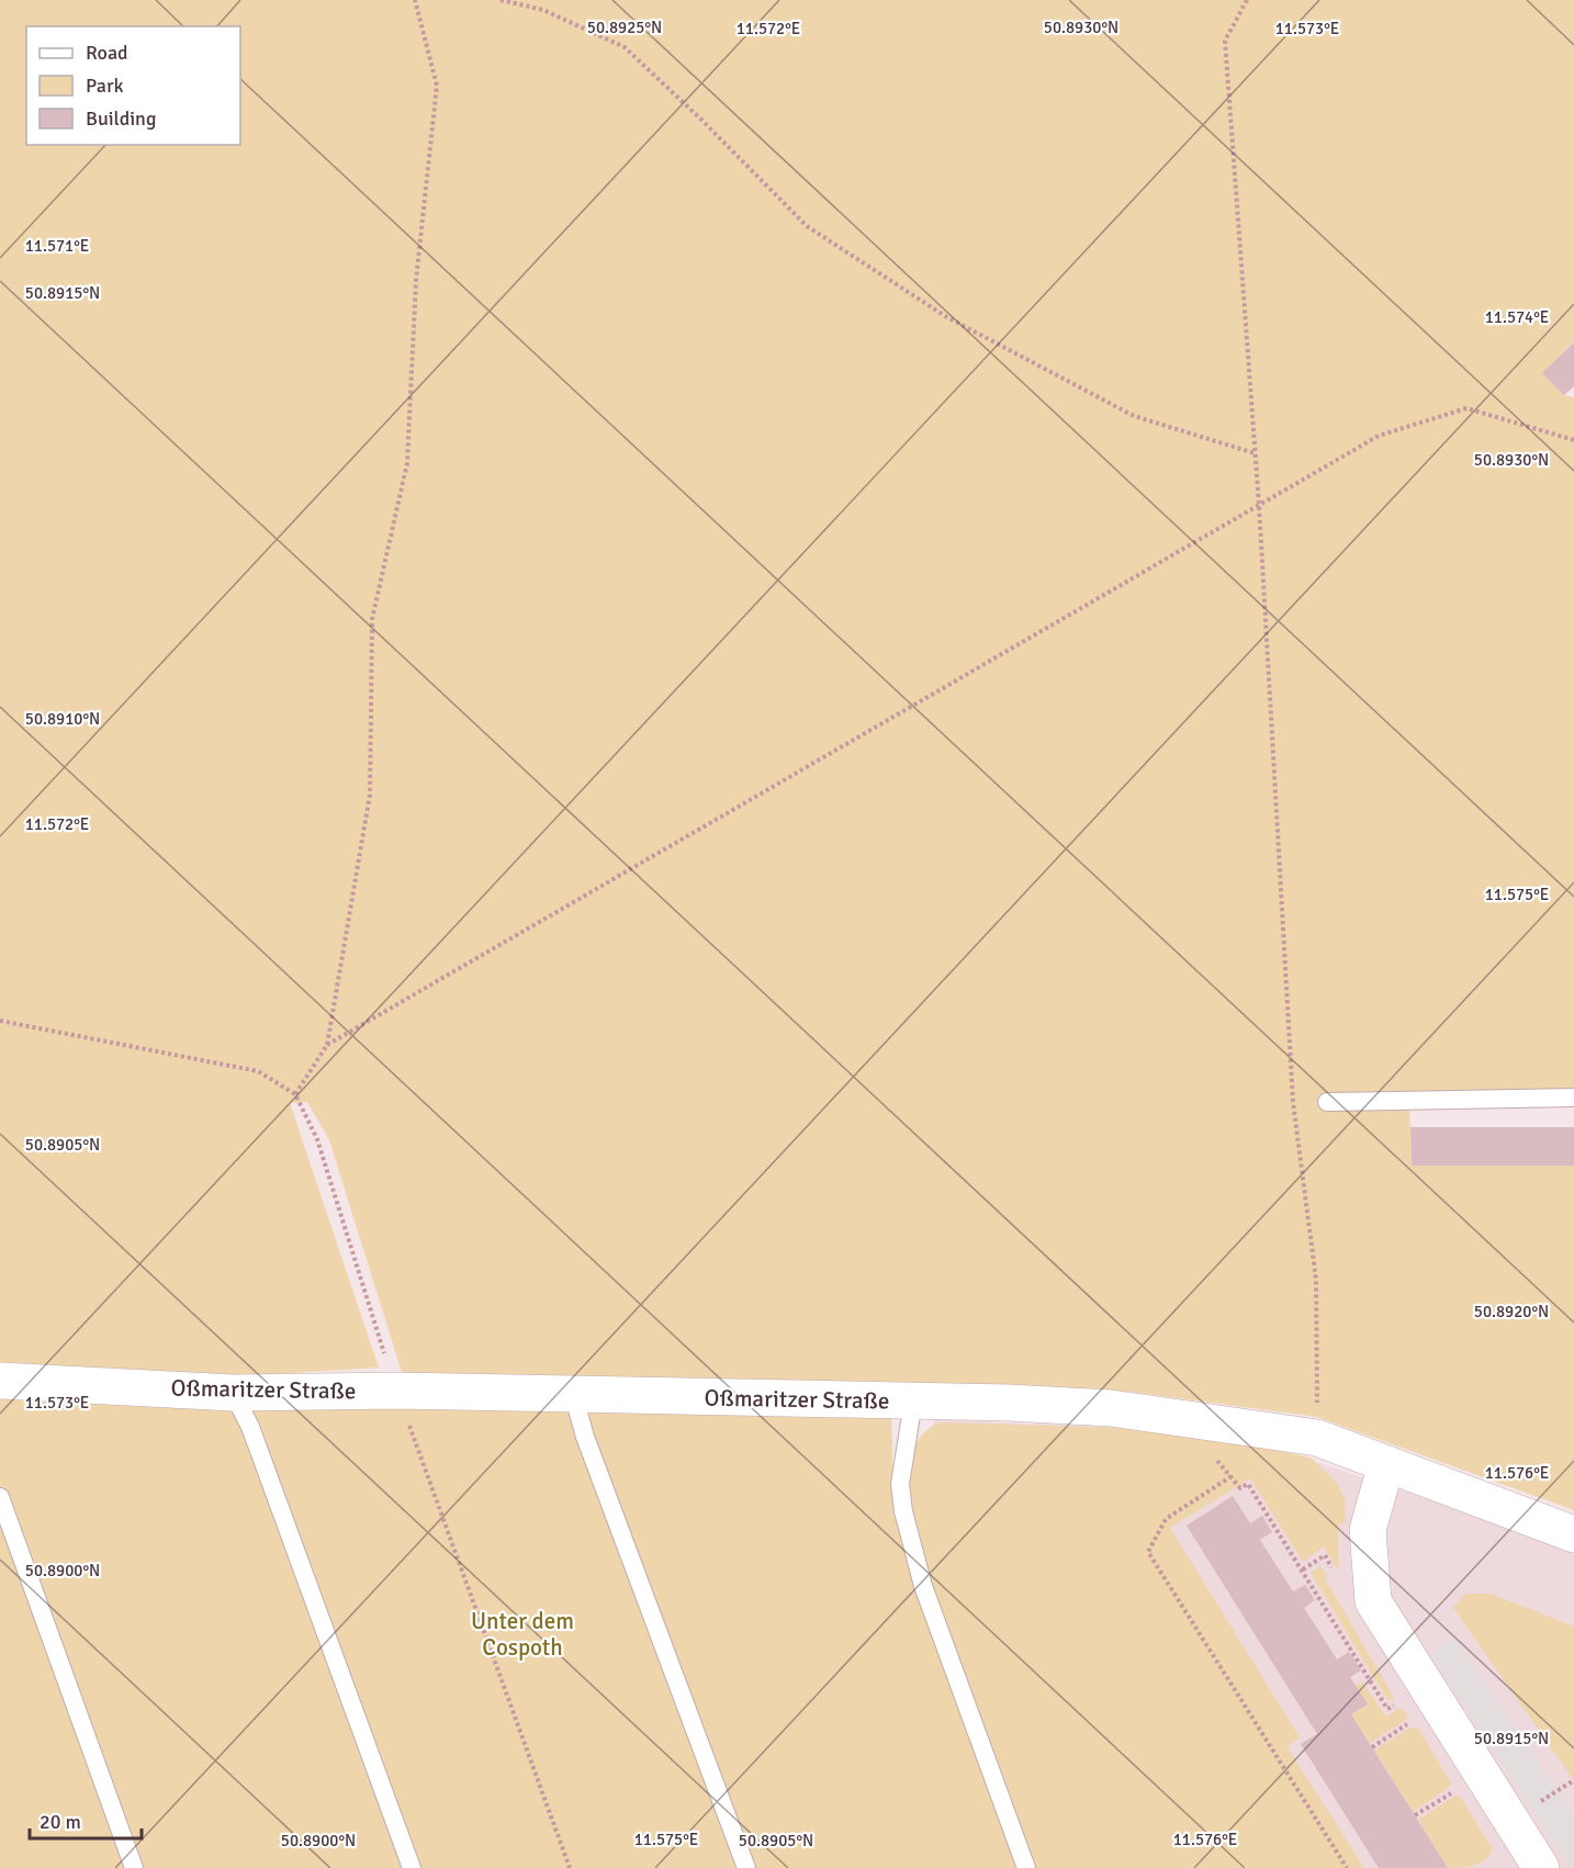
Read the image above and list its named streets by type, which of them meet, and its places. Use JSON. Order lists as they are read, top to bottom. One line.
{"streets":{"street":["Oßmaritzer Straße"]},"parks":["Unter dem Cospoth"],"legend":["Road","Park","Building"],"scale_bar":"20 m","coordinates":["50.8925°N","50.8930°N","11.572°E","11.573°E","11.571°E","50.8915°N","11.574°E","50.8910°N","11.575°E","50.8905°N","50.8920°N","11.576°E","50.8900°N"]}
